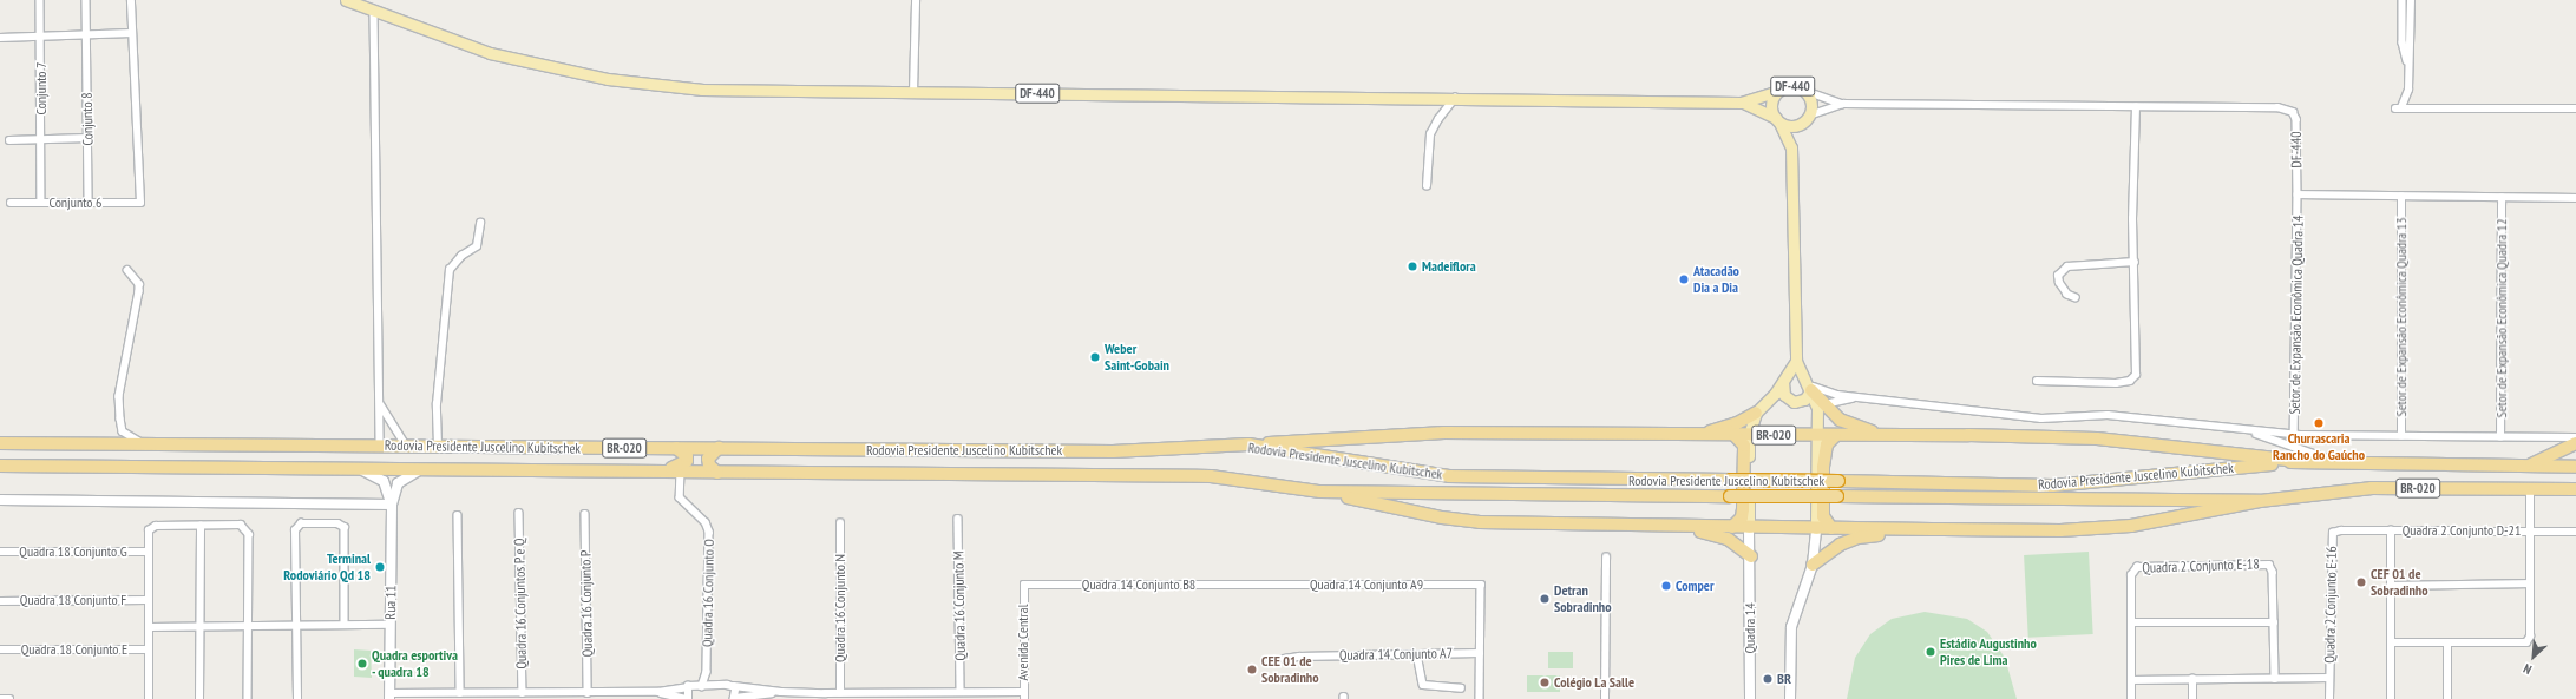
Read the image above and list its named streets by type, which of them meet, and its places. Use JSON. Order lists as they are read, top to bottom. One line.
{"streets":{"highway":["BR-020","Rodovia Presidente Juscelino Kubitschek"],"main road":["DF-440","Rua 11","Quadra 14"],"street":["Conjunto 7","Conjunto 8","Conjunto 6","Setor de Expansão Econômica Quadra 14","Setor de Expansão Econômica Quadra 13","Setor de Expansão Econômica Quadra 12","Quadra 2 Conjunto D-21","Quadra 18 Conjunto G","Quadra 2 Conjunto E-18","Quadra 14 Conjunto B8","Quadra 14 Conjunto A9","Quadra 16 Conjunto O","Quadra 18 Conjunto F","Quadra 16 Conjuntos P e Q","Quadra 16 Conjunto P","Quadra 2 Conjunto E-16","Quadra 16 Conjunto M","Quadra 16 Conjunto N","Avenida Central","Quadra 18 Conjunto E","Quadra 14 Conjunto A7"]},"crossings":[["DF-440","Setor de Expansão Econômica Quadra 14"],["Conjunto 7","Conjunto 6"],["Conjunto 8","Conjunto 6"],["BR-020","Rodovia Presidente Juscelino Kubitschek"],["BR-020","Quadra 14"],["Rodovia Presidente Juscelino Kubitschek","Quadra 16 Conjunto O"],["Rodovia Presidente Juscelino Kubitschek","Rua 11"],["Quadra 2 Conjunto D-21","Quadra 2 Conjunto E-16"],["Quadra 14 Conjunto B8","Quadra 14 Conjunto A9"],["Quadra 14 Conjunto B8","Avenida Central"],["Quadra 14 Conjunto A9","Quadra 14 Conjunto A7"]],"places":["Madeiflora","Atacadão Dia a Dia","Weber Saint-Gobain","Churrascaria Rancho do Gaúcho","Terminal Rodoviário Qd 18","CEF 01 de Sobradinho","Comper","Detran Sobradinho","Estádio Augustinho Pires de Lima","Quadra esportiva - quadra 18","CEE 01 de Sobradinho","BR","Colégio La Salle"],"north":"bottom left"}
